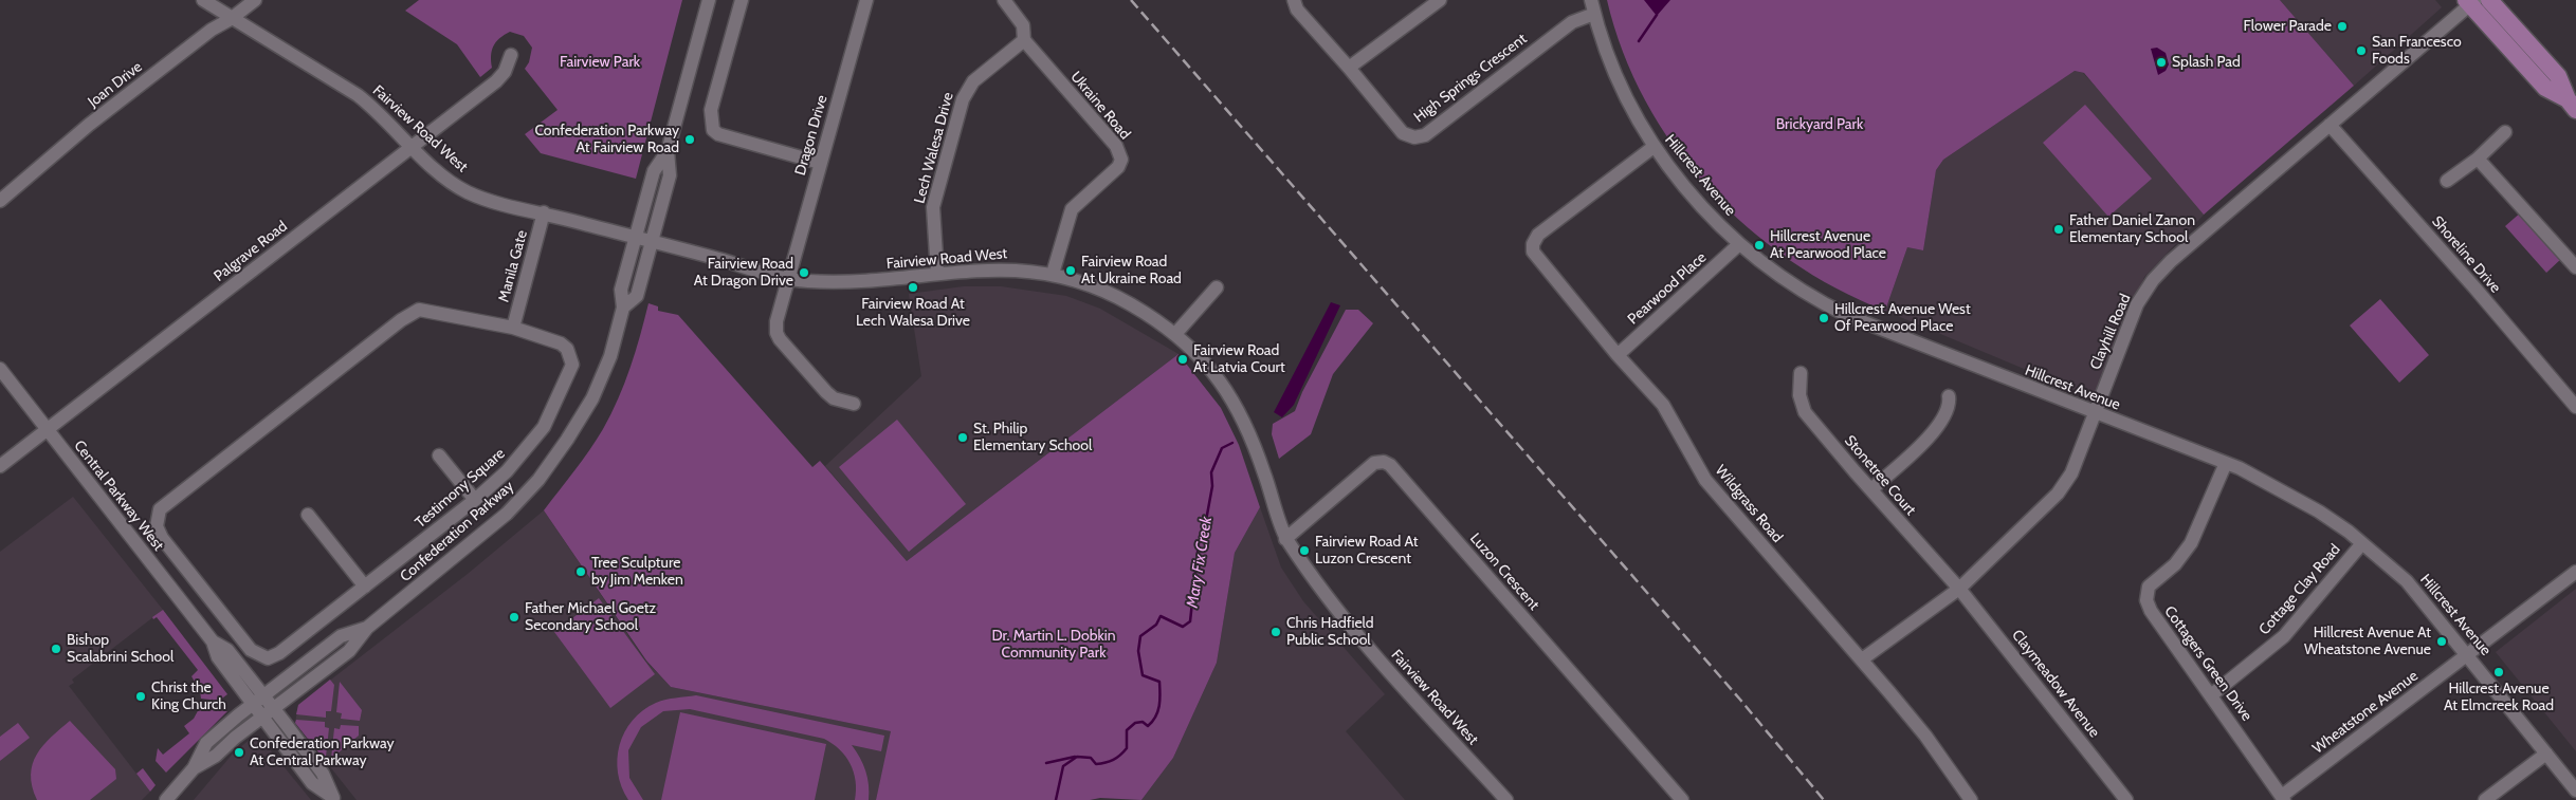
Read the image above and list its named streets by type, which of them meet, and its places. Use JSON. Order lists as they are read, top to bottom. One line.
{"streets":{"street":["High Springs Crescent","Joan Drive","Ukraine Road","Fairview Road West","Dragon Drive","Lech Walesa Drive","Hillcrest Avenue","Palgrave Road","Shoreline Drive","Manila Gate","Pearwood Place","Clayhill Road","Stonetree Court","Testimony Square","Central Parkway West","Wildgrass Road","Confederation Parkway","Luzon Crescent","Cottage Clay Road","Cottagers Green Drive","Claymeadow Avenue","Wheatstone Avenue"]},"crossings":[["High Springs Crescent","Hillcrest Avenue"],["Joan Drive","Fairview Road West"],["Ukraine Road","Fairview Road West"],["Ukraine Road","Lech Walesa Drive"],["Fairview Road West","Dragon Drive"],["Fairview Road West","Lech Walesa Drive"],["Fairview Road West","Palgrave Road"],["Fairview Road West","Manila Gate"],["Fairview Road West","Confederation Parkway"],["Fairview Road West","Luzon Crescent"],["Hillcrest Avenue","Pearwood Place"],["Hillcrest Avenue","Clayhill Road"],["Hillcrest Avenue","Wildgrass Road"],["Hillcrest Avenue","Cottage Clay Road"],["Hillcrest Avenue","Cottagers Green Drive"],["Hillcrest Avenue","Wheatstone Avenue"],["Palgrave Road","Central Parkway West"],["Shoreline Drive","Clayhill Road"],["Manila Gate","Testimony Square"],["Pearwood Place","Wildgrass Road"],["Clayhill Road","Stonetree Court"],["Clayhill Road","Wildgrass Road"],["Clayhill Road","Claymeadow Avenue"],["Stonetree Court","Claymeadow Avenue"],["Central Parkway West","Confederation Parkway"],["Cottage Clay Road","Cottagers Green Drive"],["Cottagers Green Drive","Wheatstone Avenue"]],"water":["Mary Fix Creek"],"parks":["Fairview Park","Brickyard Park","Dr. Martin L. Dobkin Community Park"],"places":["Flower Parade","San Francesco Foods","Splash Pad","Confederation Parkway At Fairview Road","Father Daniel Zanon Elementary School","Hillcrest Avenue At Pearwood Place","Fairview Road At Ukraine Road","Fairview Road At Dragon Drive","Fairview Road At Lech Walesa Drive","Hillcrest Avenue West Of Pearwood Place","Fairview Road At Latvia Court","St. Philip Elementary School","Fairview Road At Luzon Crescent","Tree Sculpture by Jim Menken","Father Michael Goetz Secondary School","Chris Hadfield Public School","Hillcrest Avenue At Wheatstone Avenue","Bishop Scalabrini School","Hillcrest Avenue At Elmcreek Road","Christ the King Church","Confederation Parkway At Central Parkway"]}
